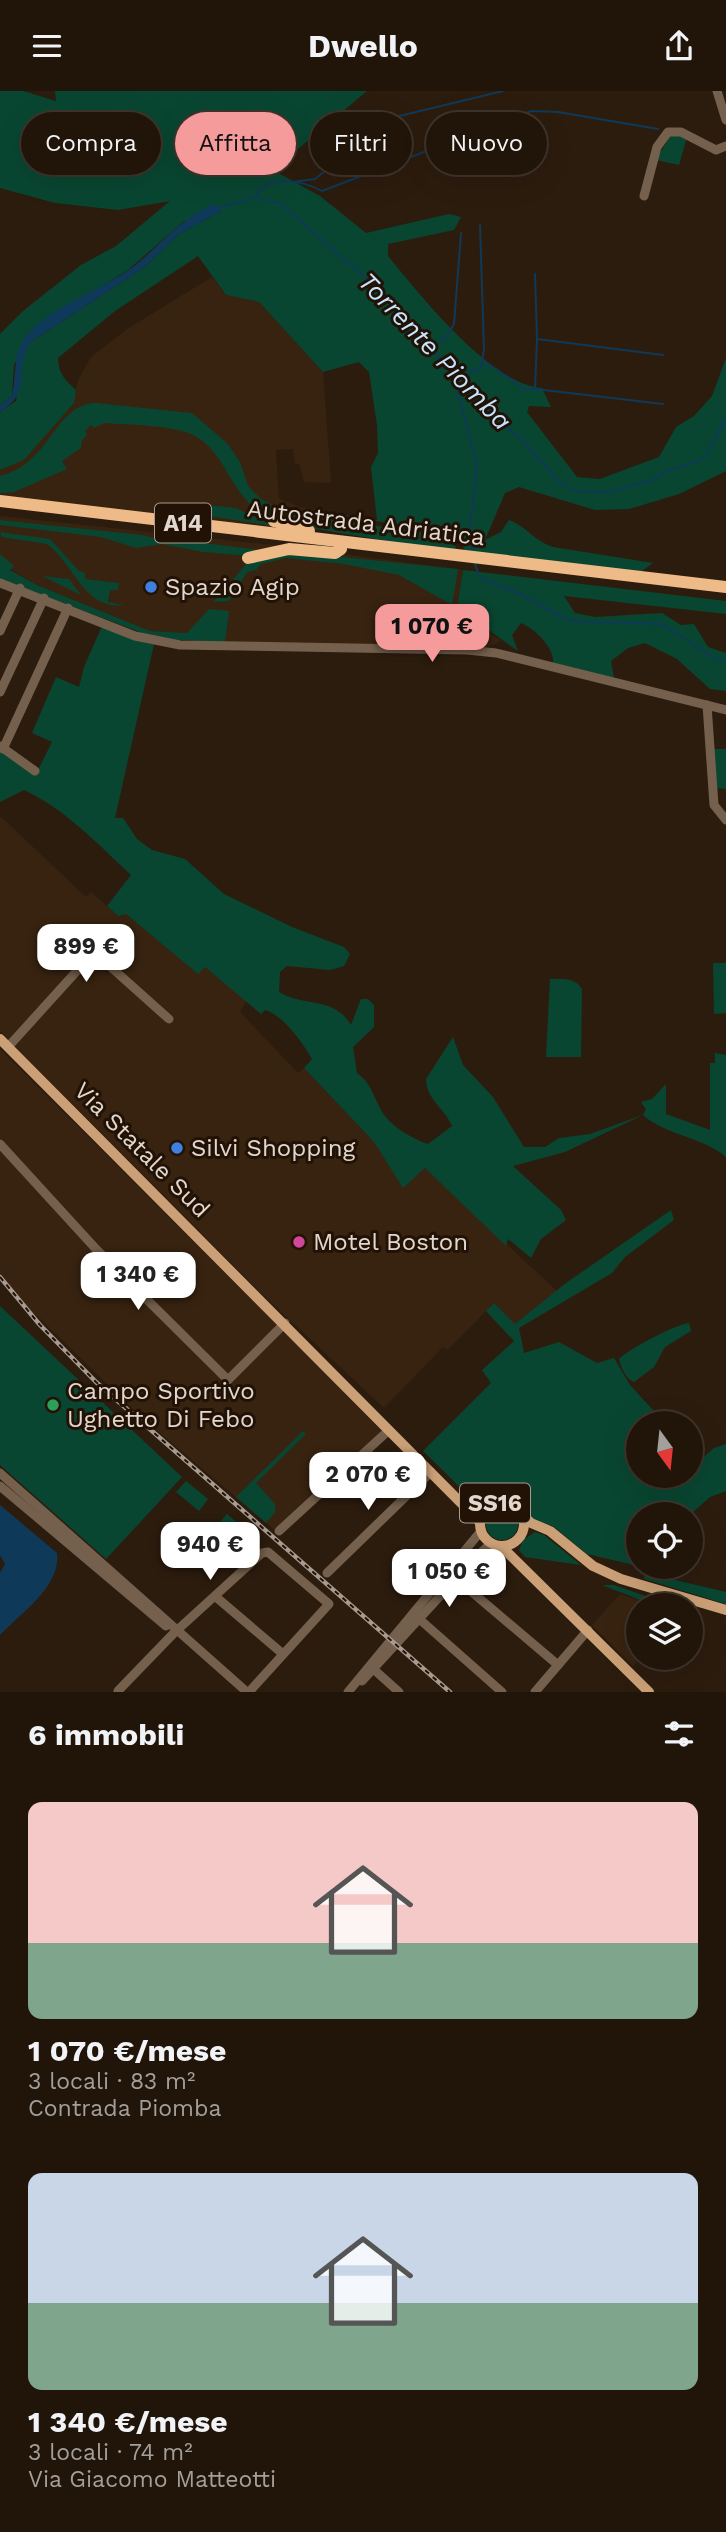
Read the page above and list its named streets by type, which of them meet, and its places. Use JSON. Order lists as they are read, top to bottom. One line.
{"streets":{"highway":["A14","Autostrada Adriatica"],"main road":["Via Statale Sud","SS16"]},"crossings":[["Via Statale Sud","SS16"]],"water":["Torrente Piomba"],"places":["Spazio Agip","Silvi Shopping","Motel Boston","Campo Sportivo Ughetto Di Febo"],"north":"bottom","page":{"header":"Dwello","chip":["Compra","Affitta","Filtri","Nuovo"],"price":["1 070 €","899 €","1 340 €","2 070 €","940 €","1 050 €"],"heading":"6 immobili","list":[{"name":"1 070 €/mese","note":"3 locali · 83 m² · Contrada Piomba"},{"name":"1 340 €/mese","note":"3 locali · 74 m² · Via Giacomo Matteotti"}]}}
